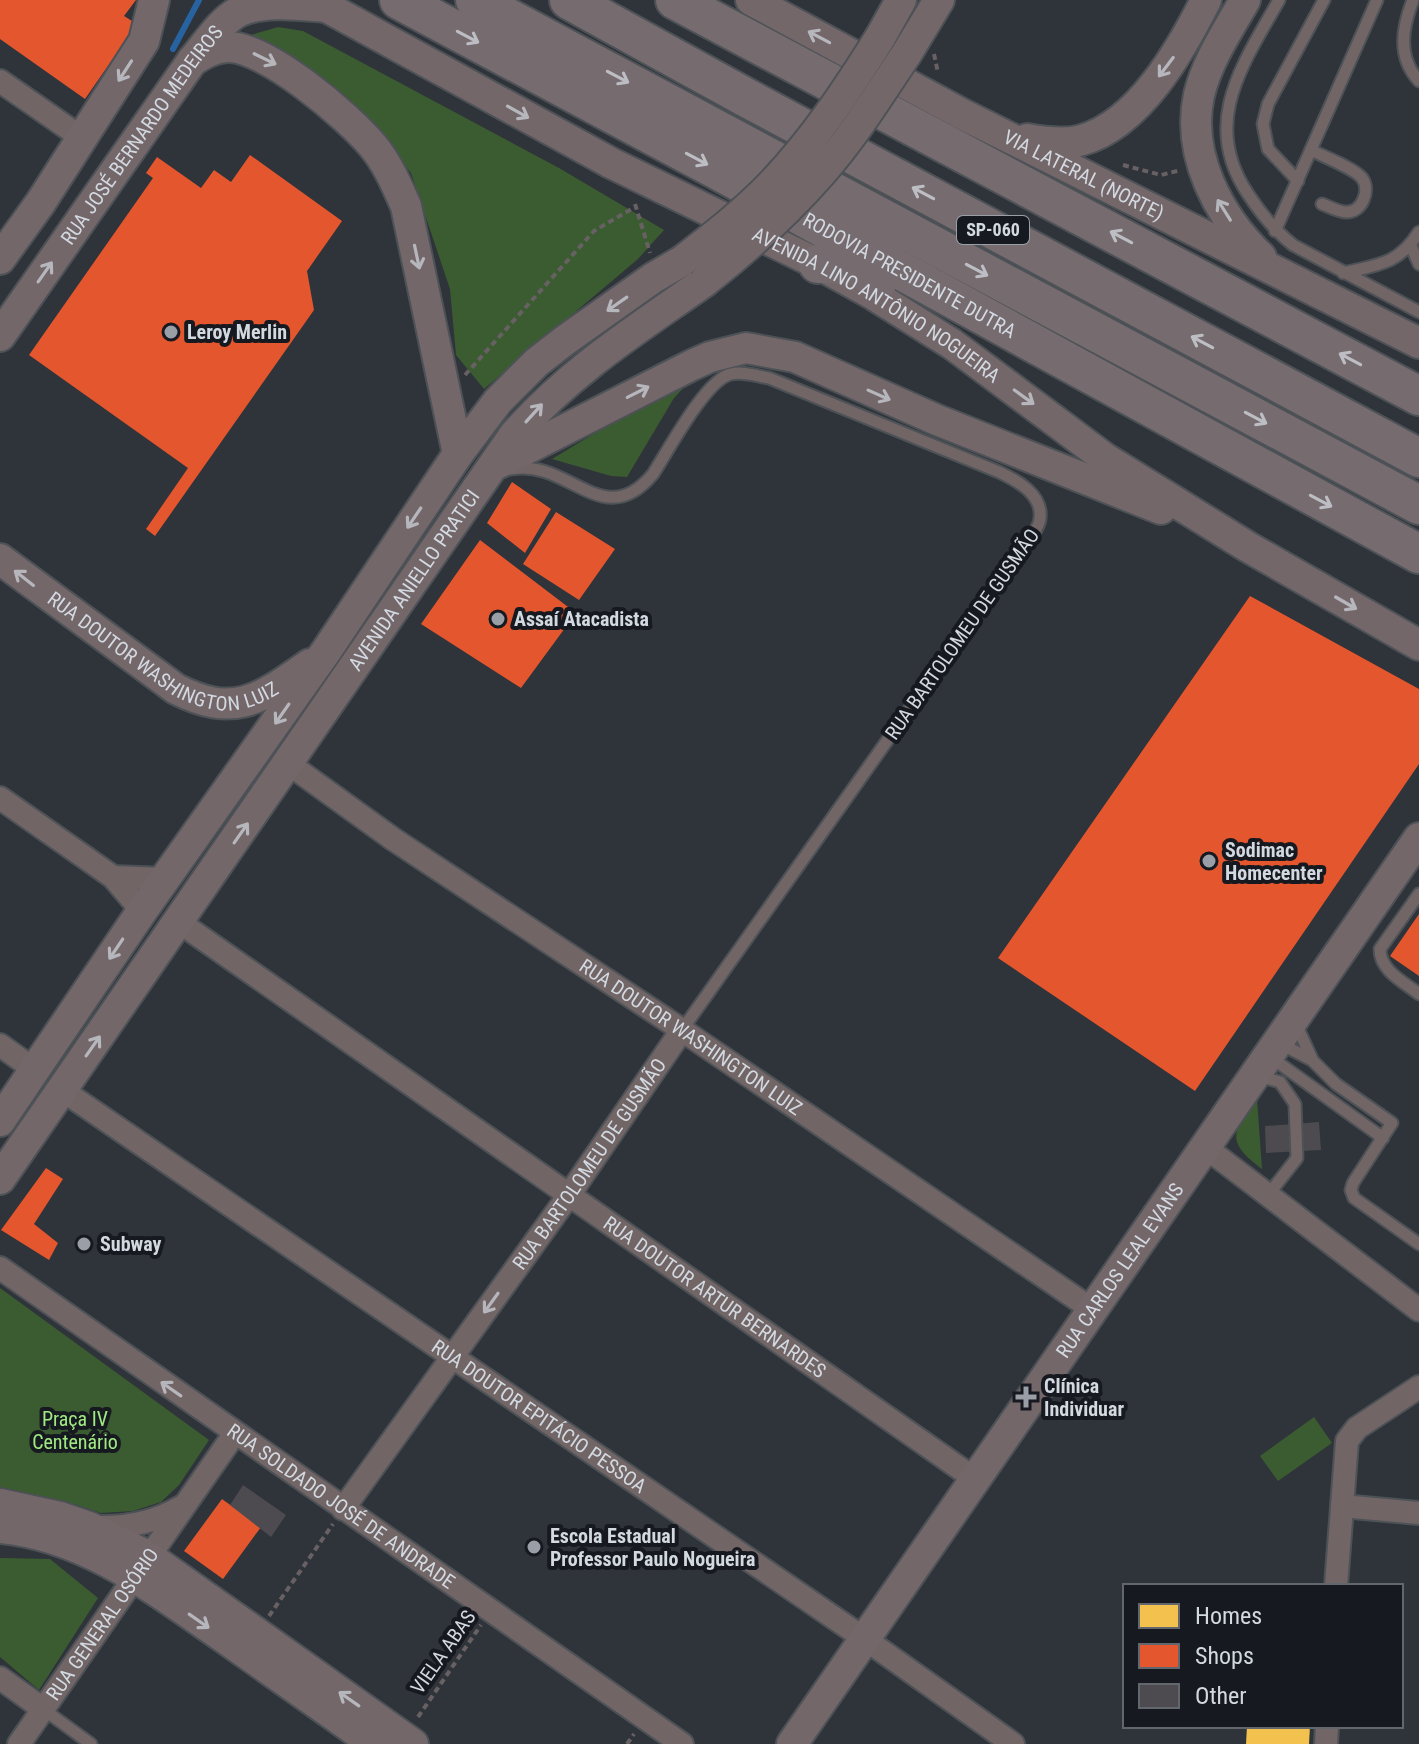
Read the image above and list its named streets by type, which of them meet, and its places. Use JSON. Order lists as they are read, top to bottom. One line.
{"streets":{"highway":["SP-060","RODOVIA PRESIDENTE DUTRA"],"main road":["RUA JOSÉ BERNARDO MEDEIROS","VIA LATERAL (NORTE)","AVENIDA LINO ANTÔNIO NOGUEIRA","AVENIDA ANIELLO PRATICI","RUA DOUTOR WASHINGTON LUIZ","RUA CARLOS LEAL EVANS"],"street":["RUA BARTOLOMEU DE GUSMÃO","RUA DOUTOR ARTUR BERNARDES","RUA DOUTOR EPITÁCIO PESSOA","RUA SOLDADO JOSÉ DE ANDRADE","RUA GENERAL OSÓRIO"],"path":["VIELA ABAS"]},"crossings":[["RUA JOSÉ BERNARDO MEDEIROS","AVENIDA LINO ANTÔNIO NOGUEIRA"],["AVENIDA ANIELLO PRATICI","RUA BARTOLOMEU DE GUSMÃO"],["AVENIDA ANIELLO PRATICI","RUA DOUTOR WASHINGTON LUIZ"],["AVENIDA ANIELLO PRATICI","RUA DOUTOR ARTUR BERNARDES"],["AVENIDA ANIELLO PRATICI","RUA DOUTOR EPITÁCIO PESSOA"],["RUA BARTOLOMEU DE GUSMÃO","RUA DOUTOR WASHINGTON LUIZ"],["RUA BARTOLOMEU DE GUSMÃO","RUA DOUTOR ARTUR BERNARDES"],["RUA BARTOLOMEU DE GUSMÃO","RUA DOUTOR EPITÁCIO PESSOA"],["RUA BARTOLOMEU DE GUSMÃO","RUA SOLDADO JOSÉ DE ANDRADE"],["RUA DOUTOR WASHINGTON LUIZ","RUA CARLOS LEAL EVANS"],["RUA CARLOS LEAL EVANS","RUA DOUTOR ARTUR BERNARDES"],["RUA CARLOS LEAL EVANS","RUA DOUTOR EPITÁCIO PESSOA"],["RUA SOLDADO JOSÉ DE ANDRADE","RUA GENERAL OSÓRIO"],["RUA SOLDADO JOSÉ DE ANDRADE","VIELA ABAS"]],"one_way":["AVENIDA LINO ANTÔNIO NOGUEIRA"],"parks":["Praça IV Centenário"],"places":{"other":["Leroy Merlin","Assaí Atacadista","Sodimac Homecenter","Subway","Escola Estadual Professor Paulo Nogueira"],"health":["Clínica Individuar"]},"legend":["Homes","Shops","Other"]}
